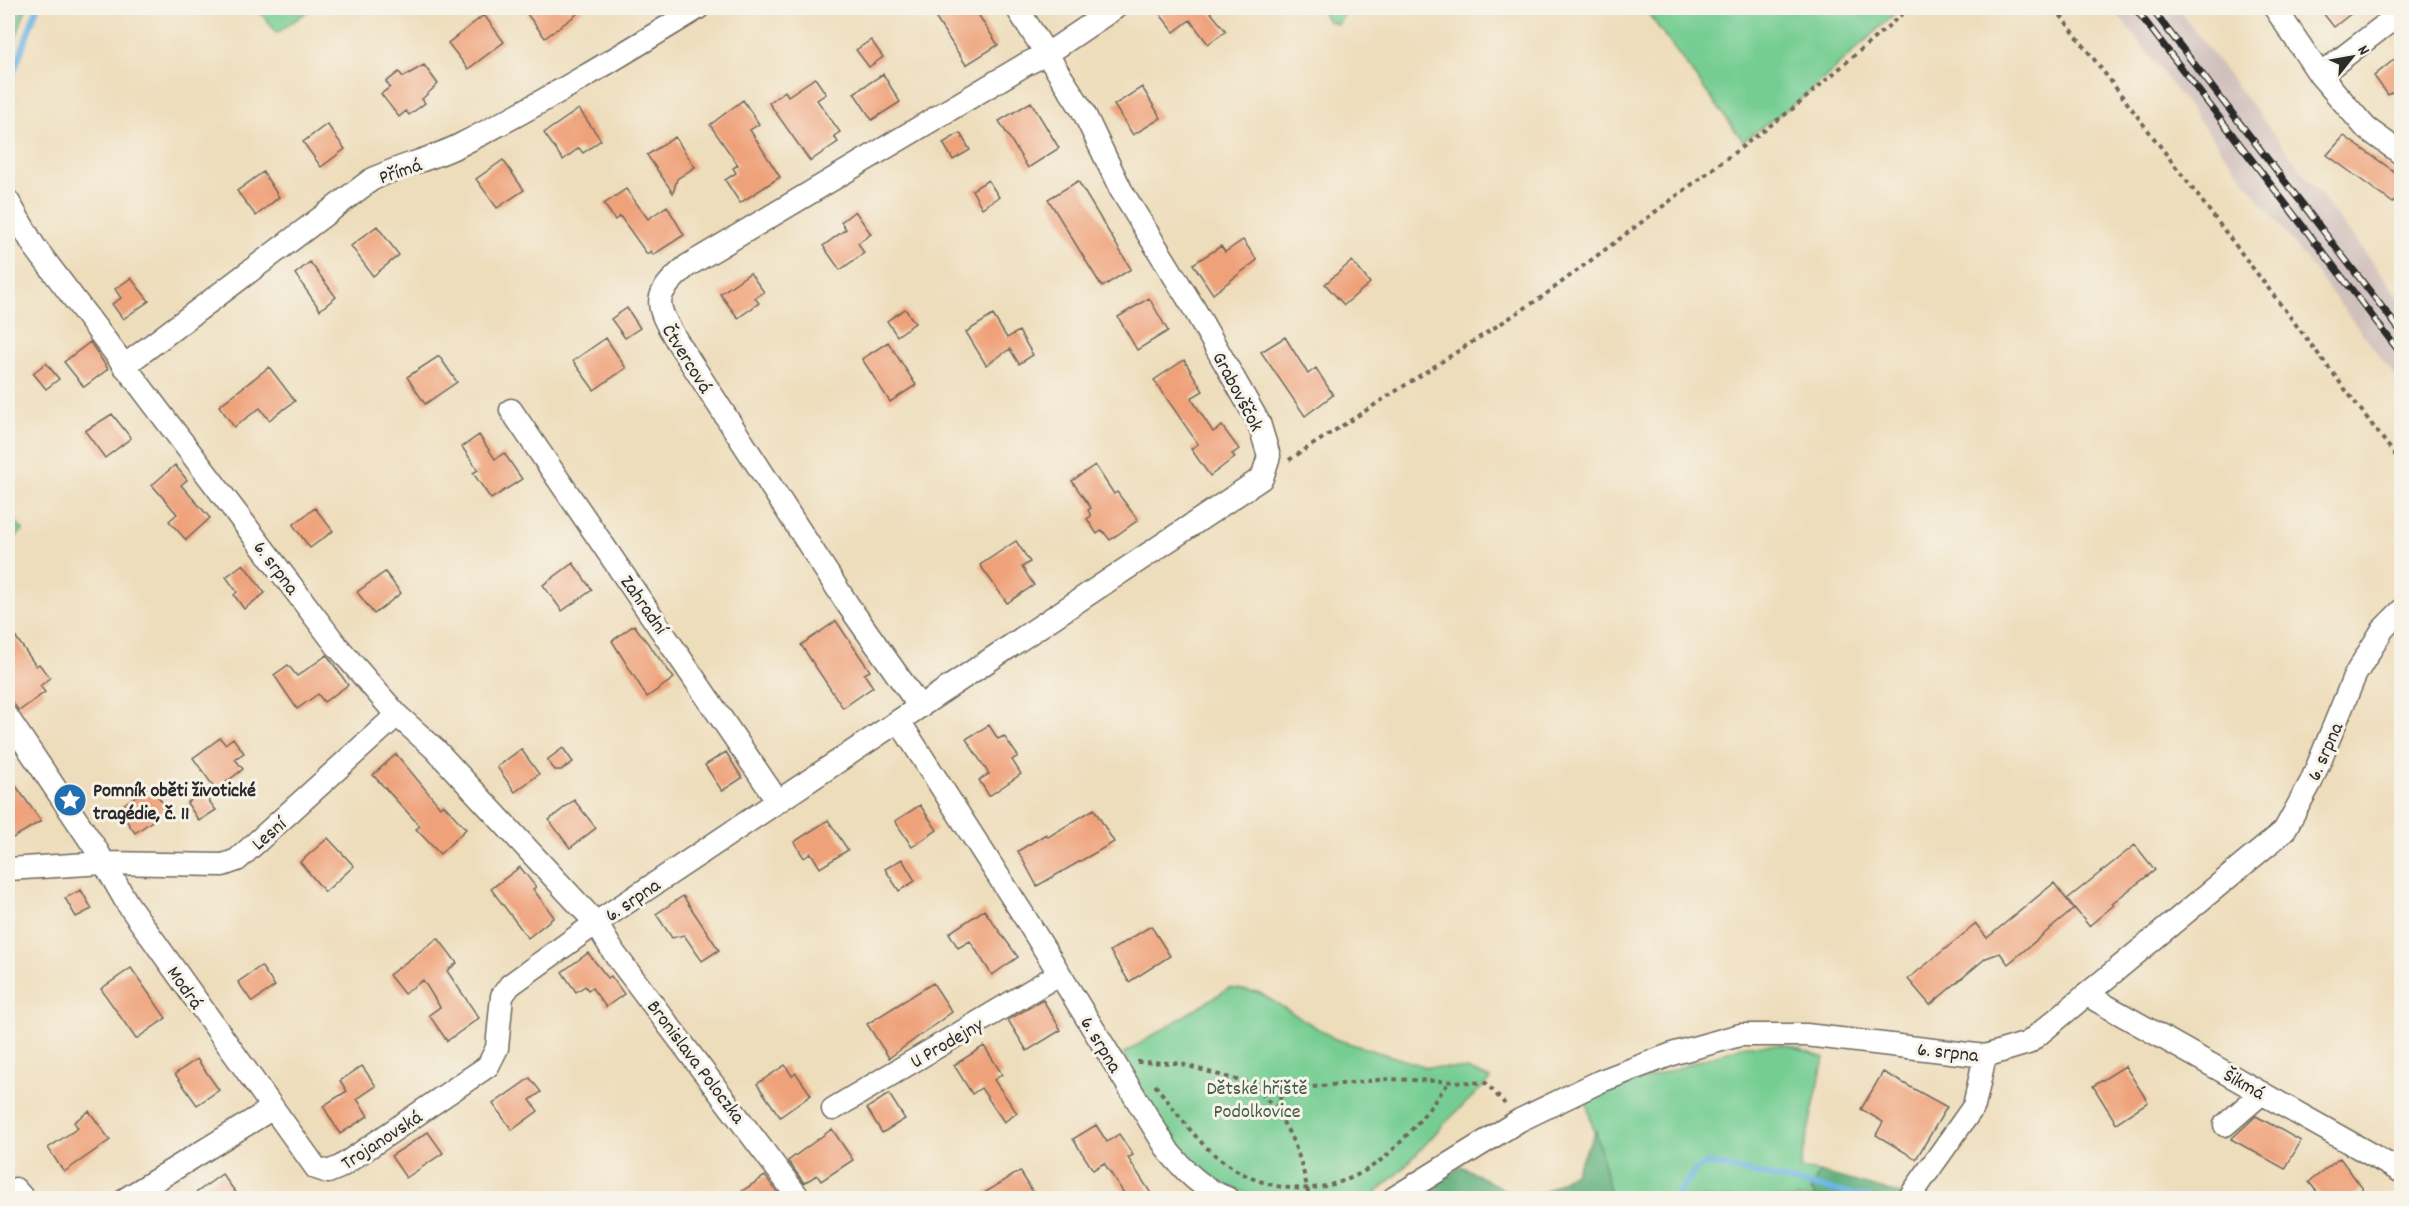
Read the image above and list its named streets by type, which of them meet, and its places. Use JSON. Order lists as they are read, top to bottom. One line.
{"streets":{"street":["Přímá","Čtvercová","Grabovščok","6. srpna","Zahradní","Lesní","Modrá","U Prodejny","Bronislava Poloczka","Šikmá","Trojanovská"]},"crossings":[["Přímá","6. srpna"],["Čtvercová","Grabovščok"],["6. srpna","Zahradní"],["6. srpna","Lesní"],["6. srpna","U Prodejny"],["6. srpna","Bronislava Poloczka"],["6. srpna","Šikmá"],["6. srpna","Trojanovská"],["Lesní","Modrá"],["Modrá","Trojanovská"],["Bronislava Poloczka","Trojanovská"]],"parks":["Dětské hřiště Podolkovice"],"places":{"place":["Pomník oběti životické tragédie, č. 11"]},"north":"top right"}
